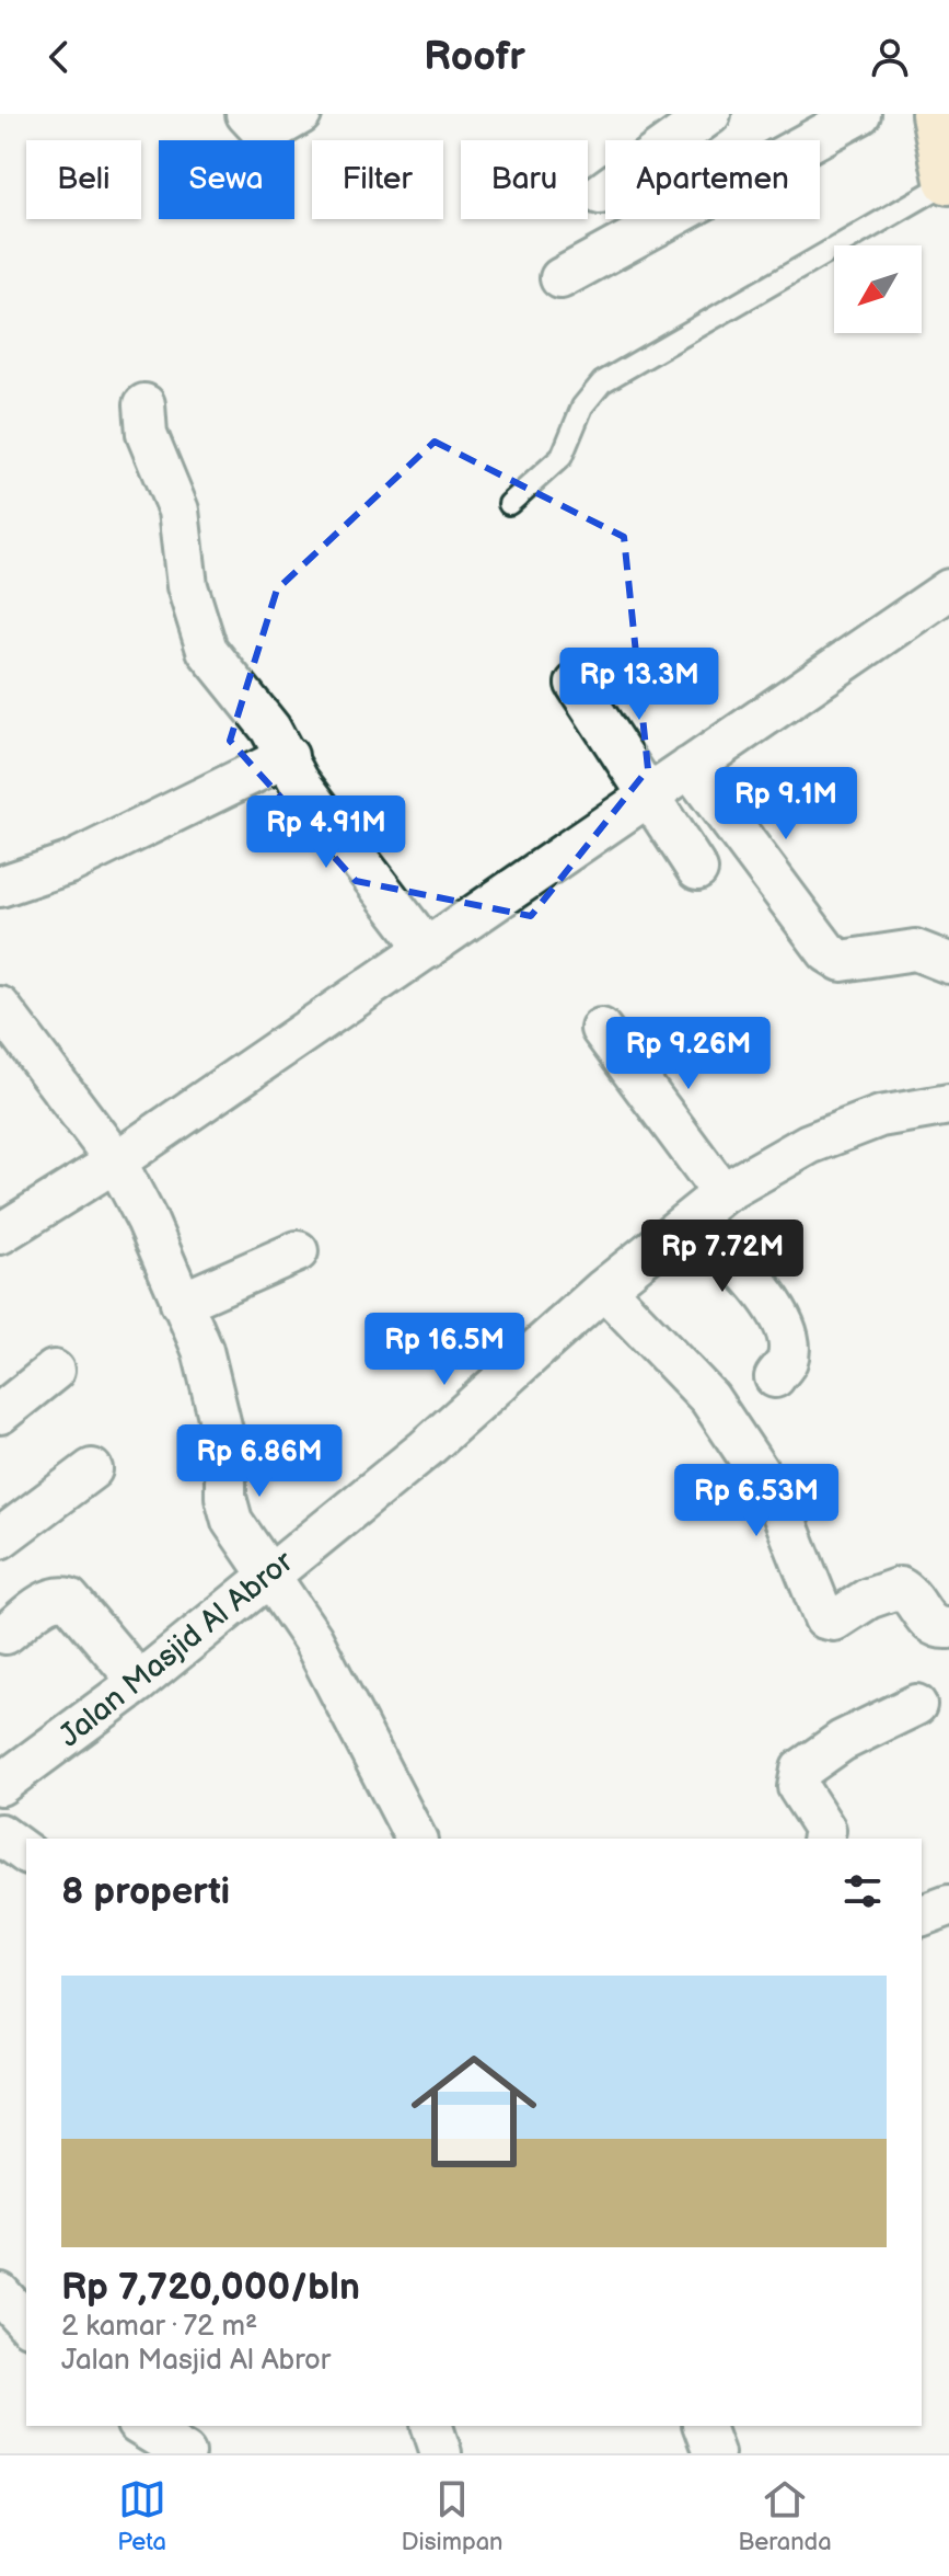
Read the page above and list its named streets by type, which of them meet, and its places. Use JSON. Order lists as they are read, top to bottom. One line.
{"streets":{"street":["Jalan Masjid Al Abror"]},"north":"bottom left","page":{"header":"Roofr","chip":["Beli","Sewa","Filter","Baru","Apartemen"],"price":["Rp 13.3M","Rp 9.1M","Rp 4.91M","Rp 9.26M","Rp 7.72M","Rp 16.5M","Rp 6.86M","Rp 6.53M"],"heading":"8 properti","list":[{"name":"Rp 7,720,000/bln","note":"2 kamar · 72 m² · Jalan Masjid Al Abror"}],"tabs":["Peta","Disimpan","Beranda"]}}
